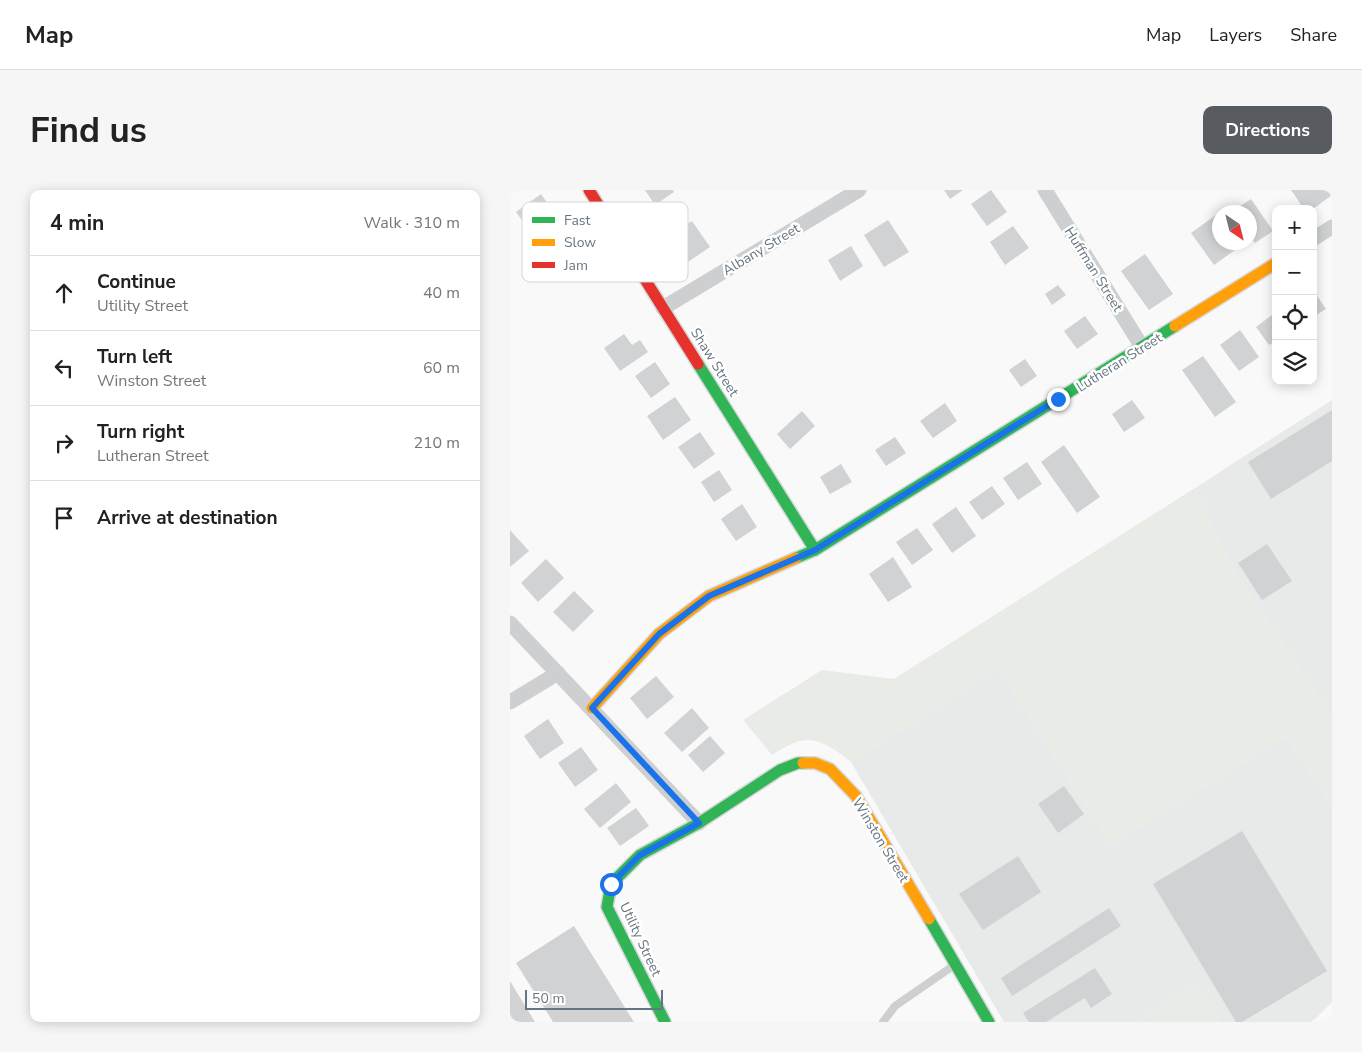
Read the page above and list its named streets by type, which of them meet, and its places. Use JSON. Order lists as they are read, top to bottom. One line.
{"streets":{"street":["Albany Street","Huffman Street","Shaw Street","Lutheran Street","Winston Street","Utility Street"]},"crossings":[["Albany Street","Shaw Street"],["Huffman Street","Lutheran Street"],["Shaw Street","Lutheran Street"],["Winston Street","Utility Street"]],"legend":["Fast","Slow","Jam"],"scale_bar":"50 m","north":"bottom right","page":{"header":"Map","nav":["Map","Layers","Share"],"buttons":"Directions","title":"Find us","heading":["4 min","Walk · 310 m"],"map_buttons":["+","−"],"list":[["Continue","Utility Street","40 m"],["Turn left","Winston Street","60 m"],["Turn right","Lutheran Street","210 m"],"Arrive at destination"],"scale":"50 m"}}
